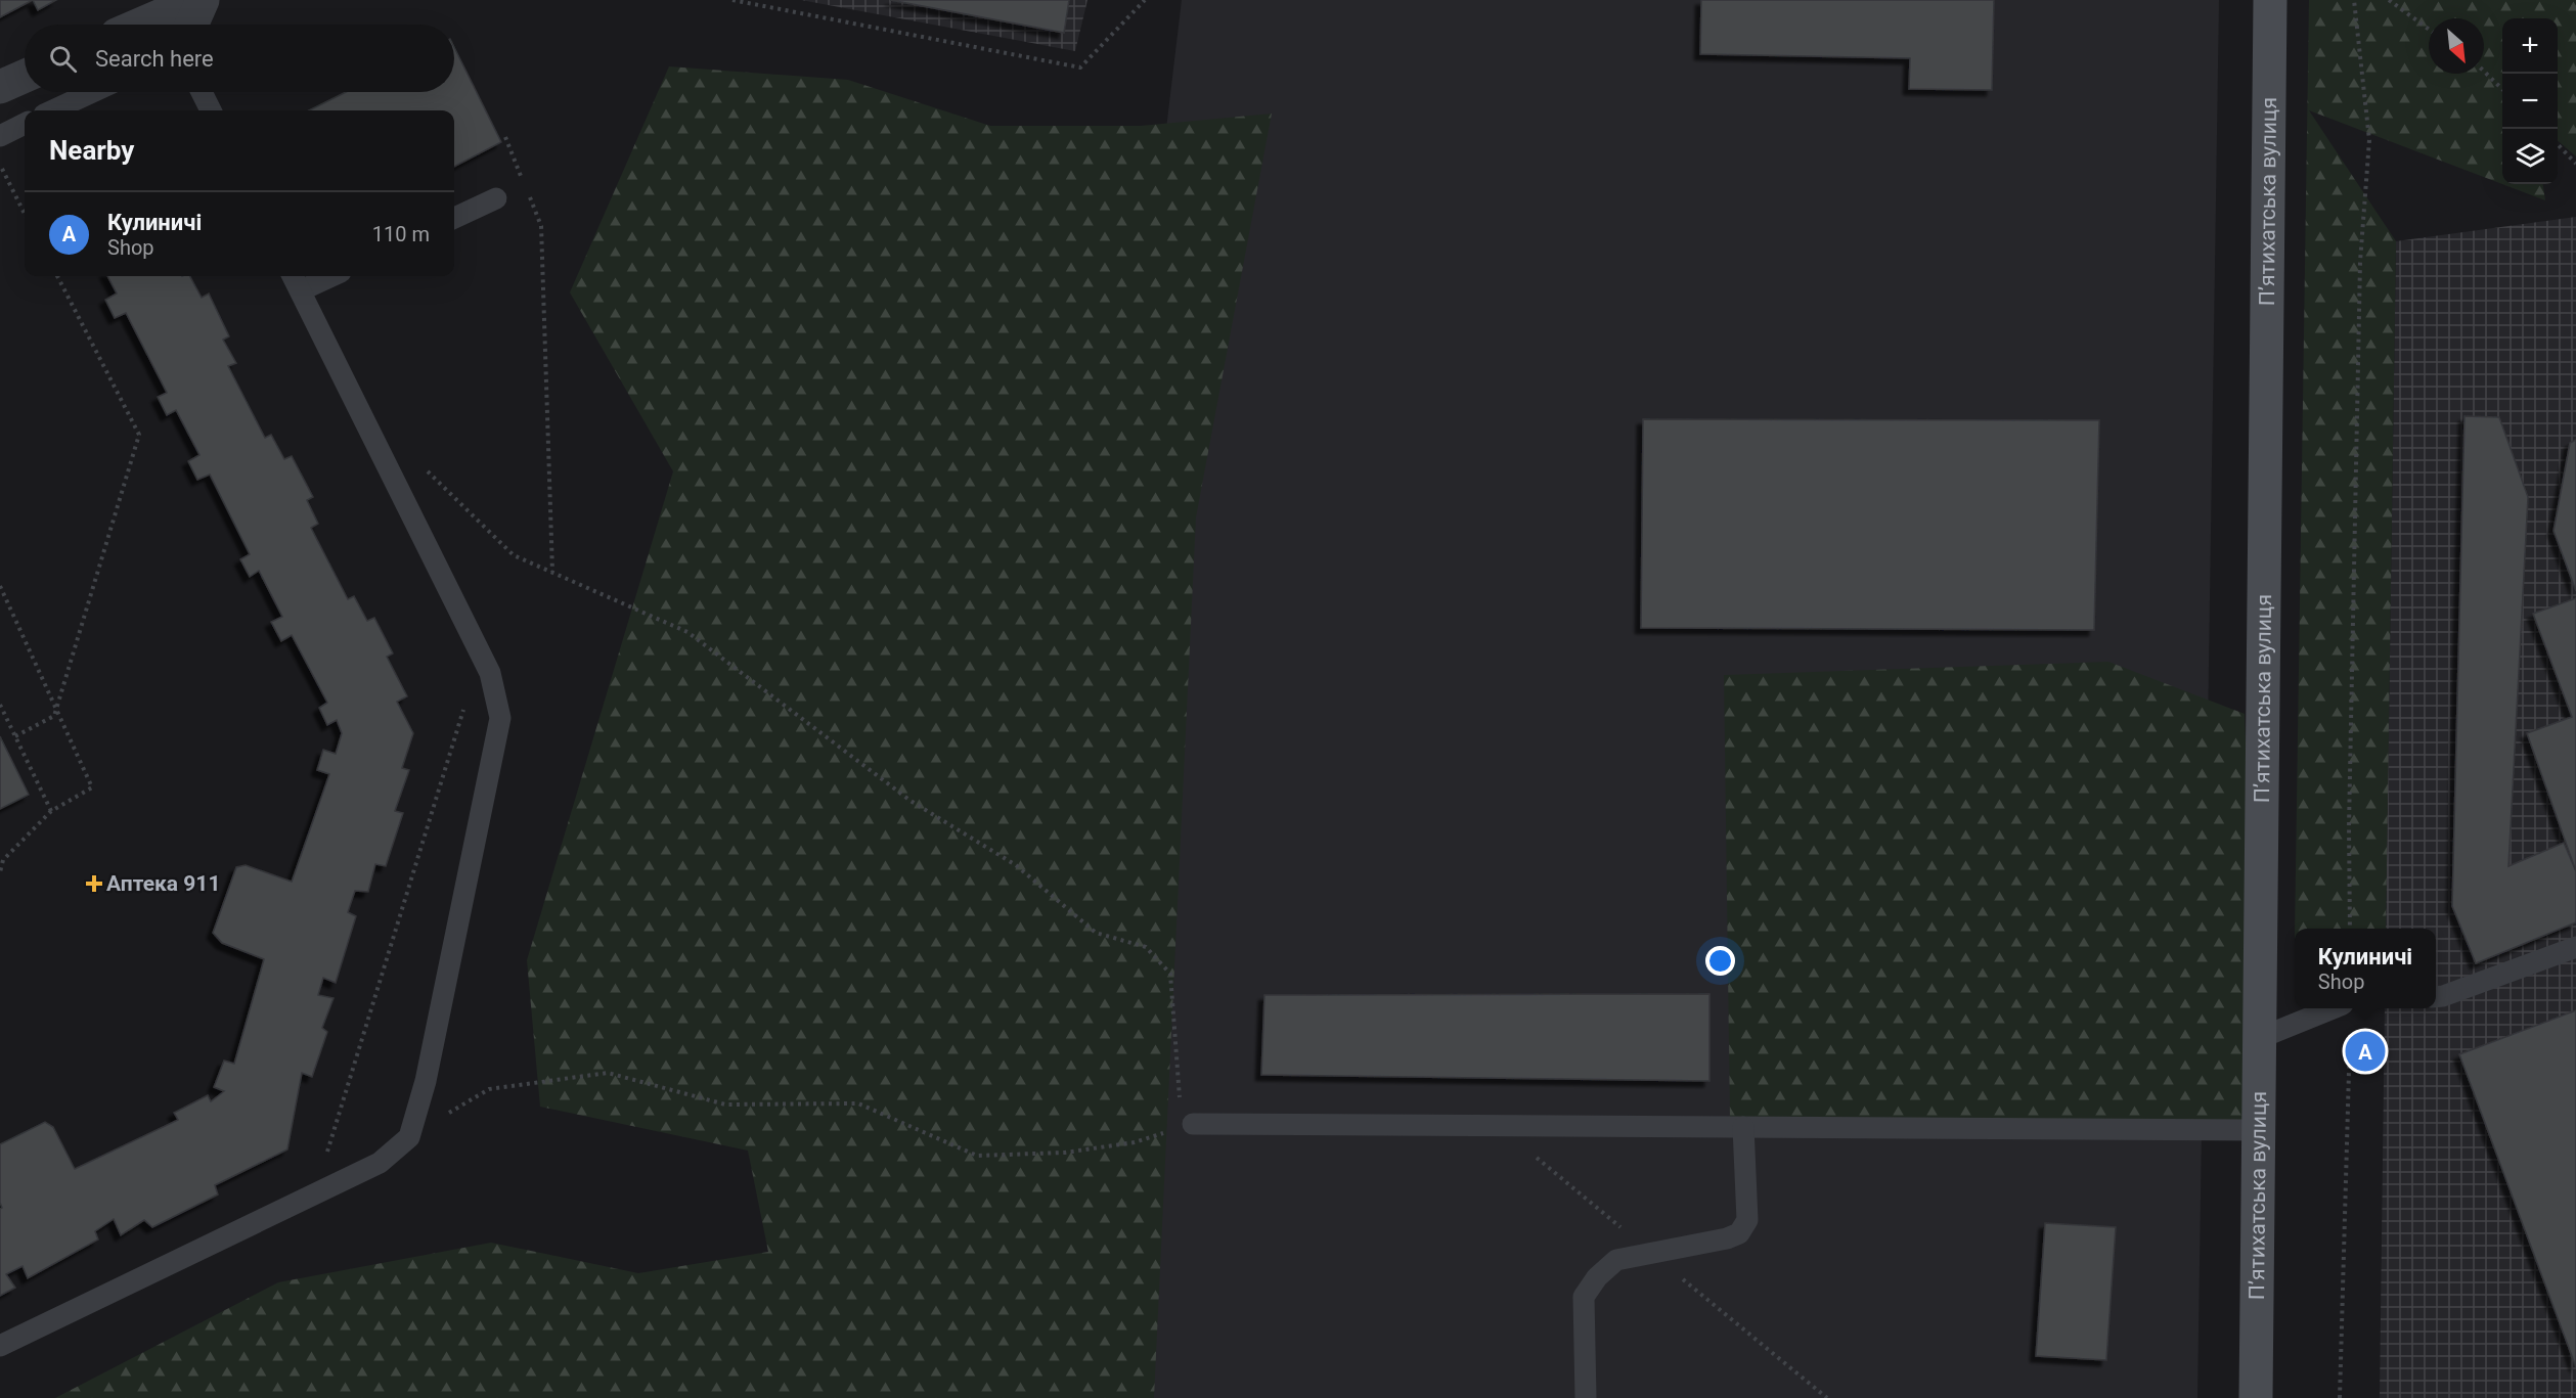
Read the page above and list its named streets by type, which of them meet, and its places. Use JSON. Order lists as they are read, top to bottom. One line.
{"streets":{"street":["П’ятихатська вулиця"]},"places":{"health":["Аптека 911"]},"north":"bottom right","page":{"map_buttons":["+","−"],"search":"Search here","heading":"Nearby","list":[{"mark":"A","name":"Кулиничі","note":"Shop","value":"110 m"}],"popup":["Кулиничі","Shop"],"pins":"A"}}
